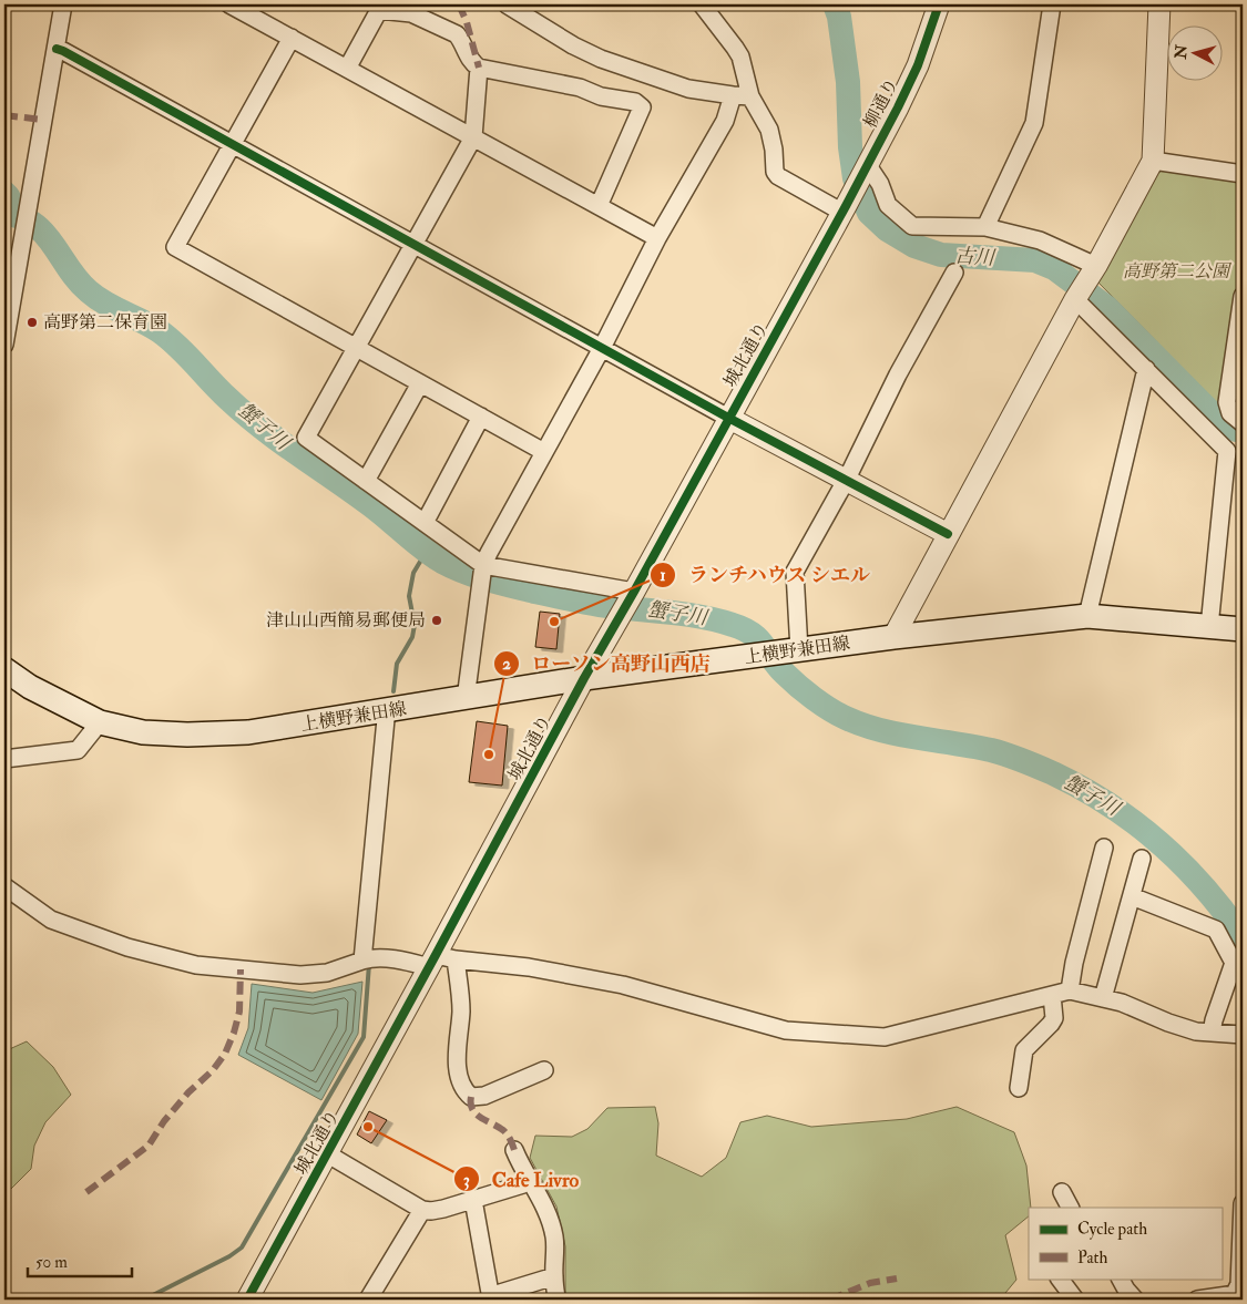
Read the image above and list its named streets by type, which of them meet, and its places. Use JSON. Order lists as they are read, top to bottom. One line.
{"streets":{"main road":["上横野兼田線"],"street":["柳通り","城北通り"]},"crossings":[["柳通り","城北通り"],["城北通り","上横野兼田線"]],"water":["古川","蟹子川"],"parks":["高野第二公園"],"places":["高野第二保育園","津山山西簡易郵便局","ランチハウス シエル","ローソン高野山西店","Cafe Livro"],"legend":["Cycle path","Path"],"scale_bar":"50 m","north":"left"}
